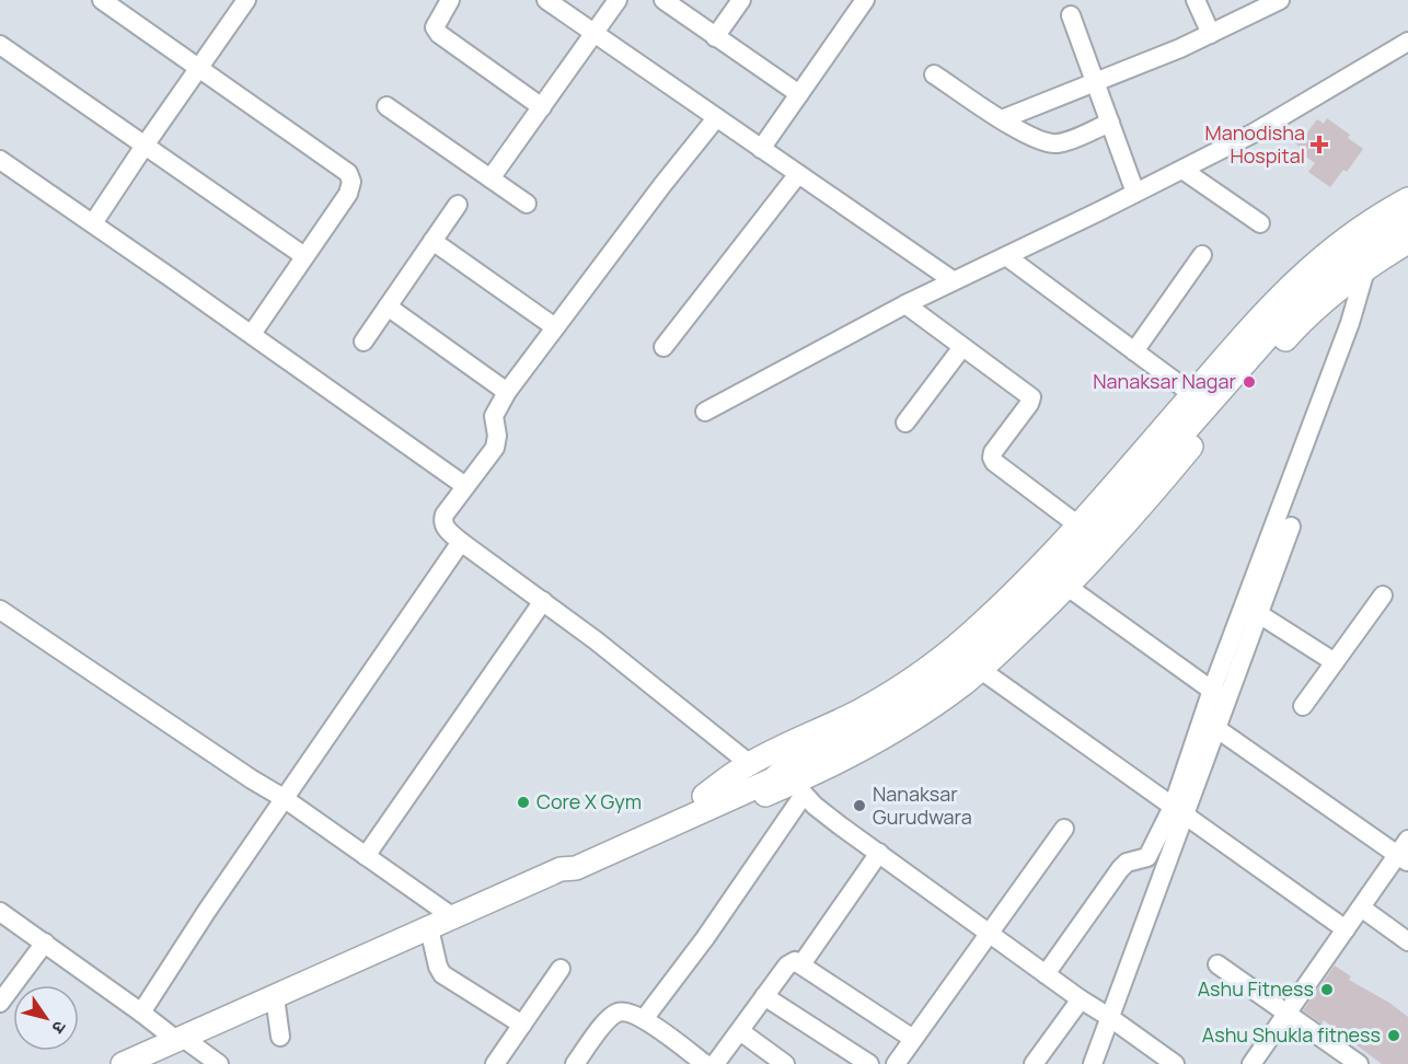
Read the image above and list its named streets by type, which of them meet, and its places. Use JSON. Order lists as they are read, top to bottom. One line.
{"places":{"health":["Manodisha Hospital"],"other":["Nanaksar Nagar","Core X Gym","Nanaksar Gurudwara","Ashu Fitness","Ashu Shukla fitness"]},"north":"bottom right"}
